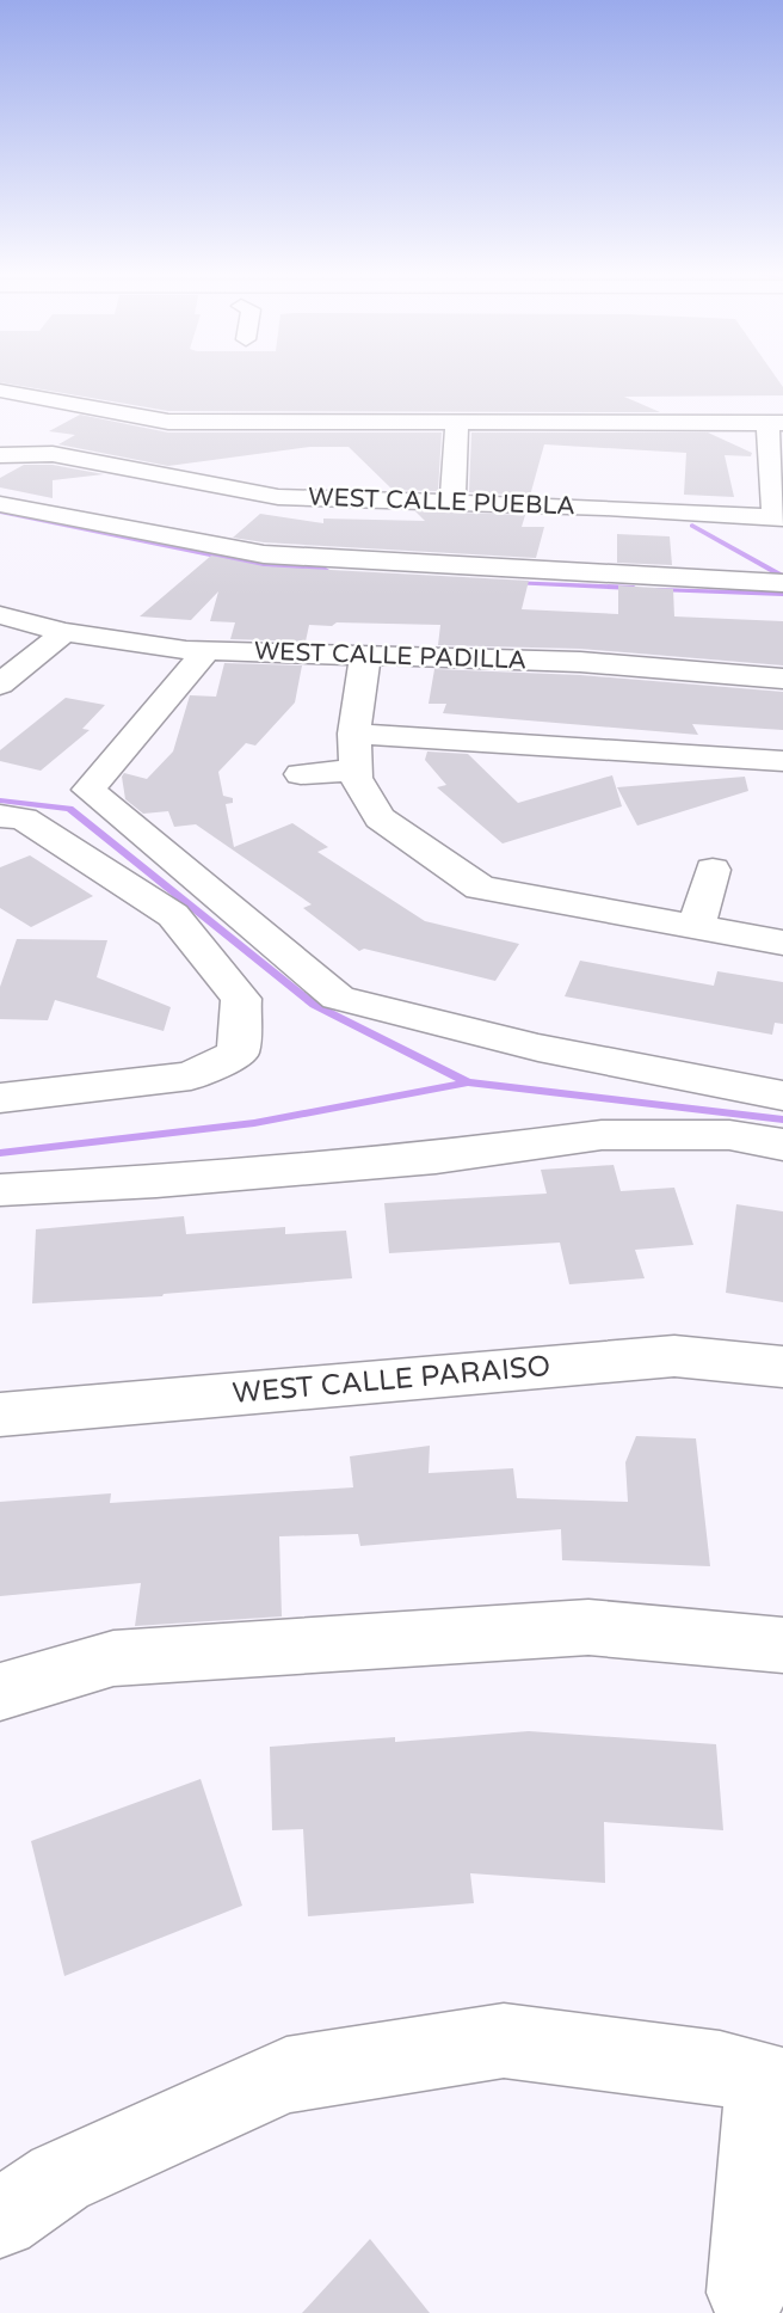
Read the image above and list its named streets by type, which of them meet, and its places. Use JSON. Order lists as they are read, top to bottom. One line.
{"streets":{"street":["WEST CALLE PUEBLA","WEST CALLE PADILLA","WEST CALLE PARAISO"]}}
